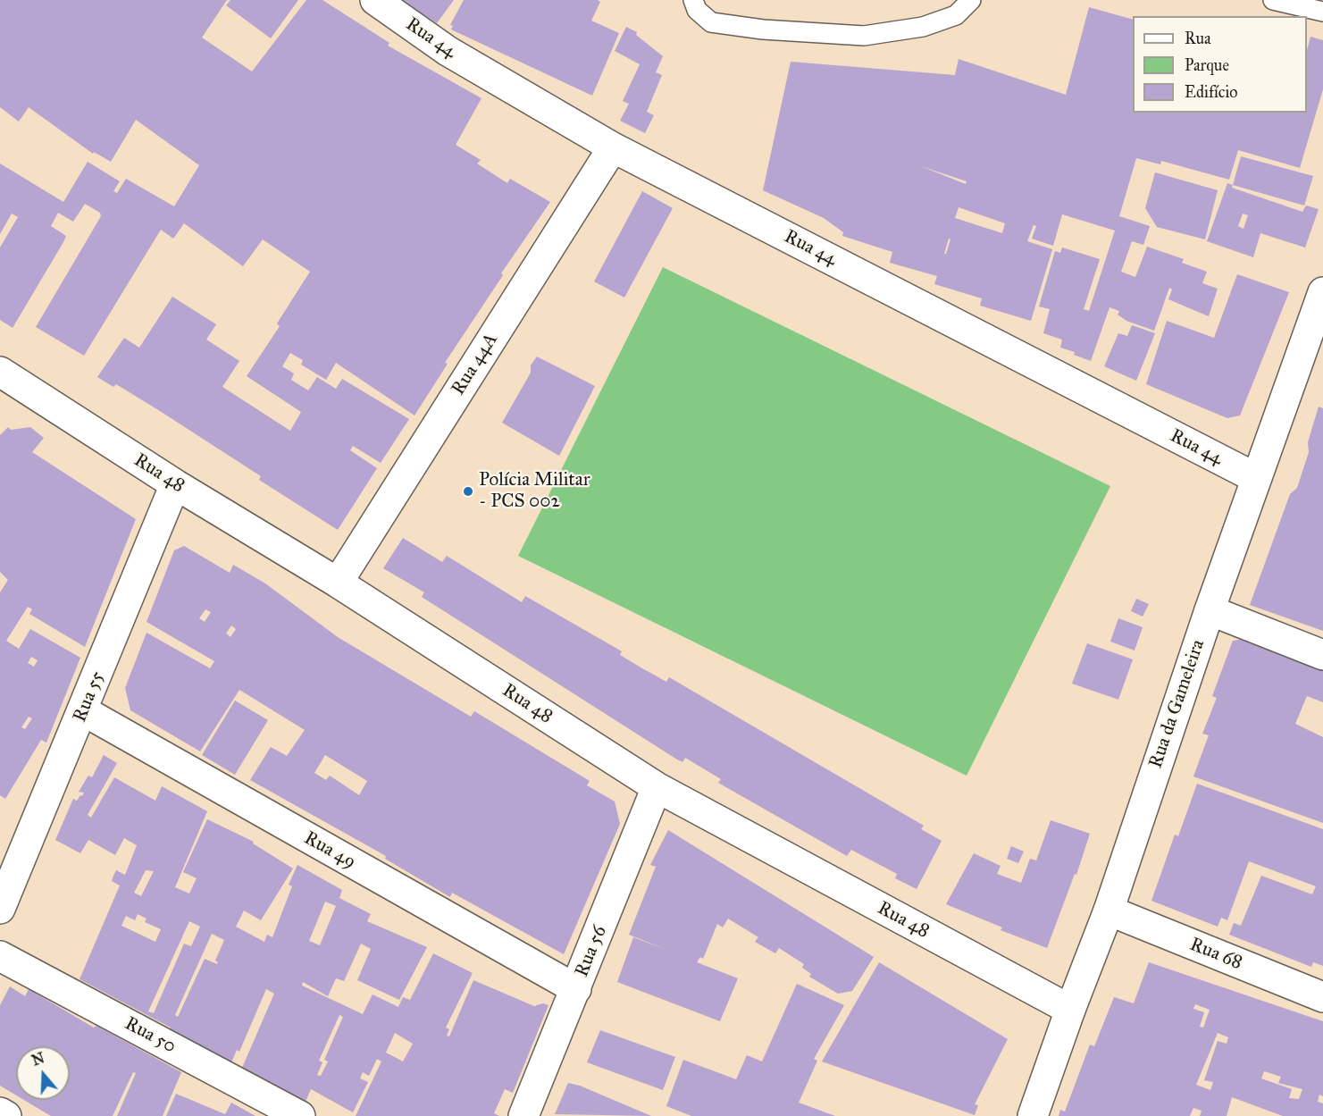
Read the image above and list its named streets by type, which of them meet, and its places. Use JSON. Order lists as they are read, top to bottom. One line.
{"streets":{"street":["Rua 44","Rua 44A","Rua 48","Rua 55","Rua da Gameleira","Rua 49","Rua 56","Rua 68","Rua 50"]},"crossings":[["Rua 44","Rua 44A"],["Rua 44","Rua da Gameleira"],["Rua 44A","Rua 48"],["Rua 48","Rua 55"],["Rua 48","Rua da Gameleira"],["Rua 48","Rua 56"],["Rua 55","Rua 49"],["Rua da Gameleira","Rua 68"],["Rua 49","Rua 56"]],"places":["Polícia Militar - PCS 002"],"legend":["Rua","Parque","Edifício"],"north":"top"}
